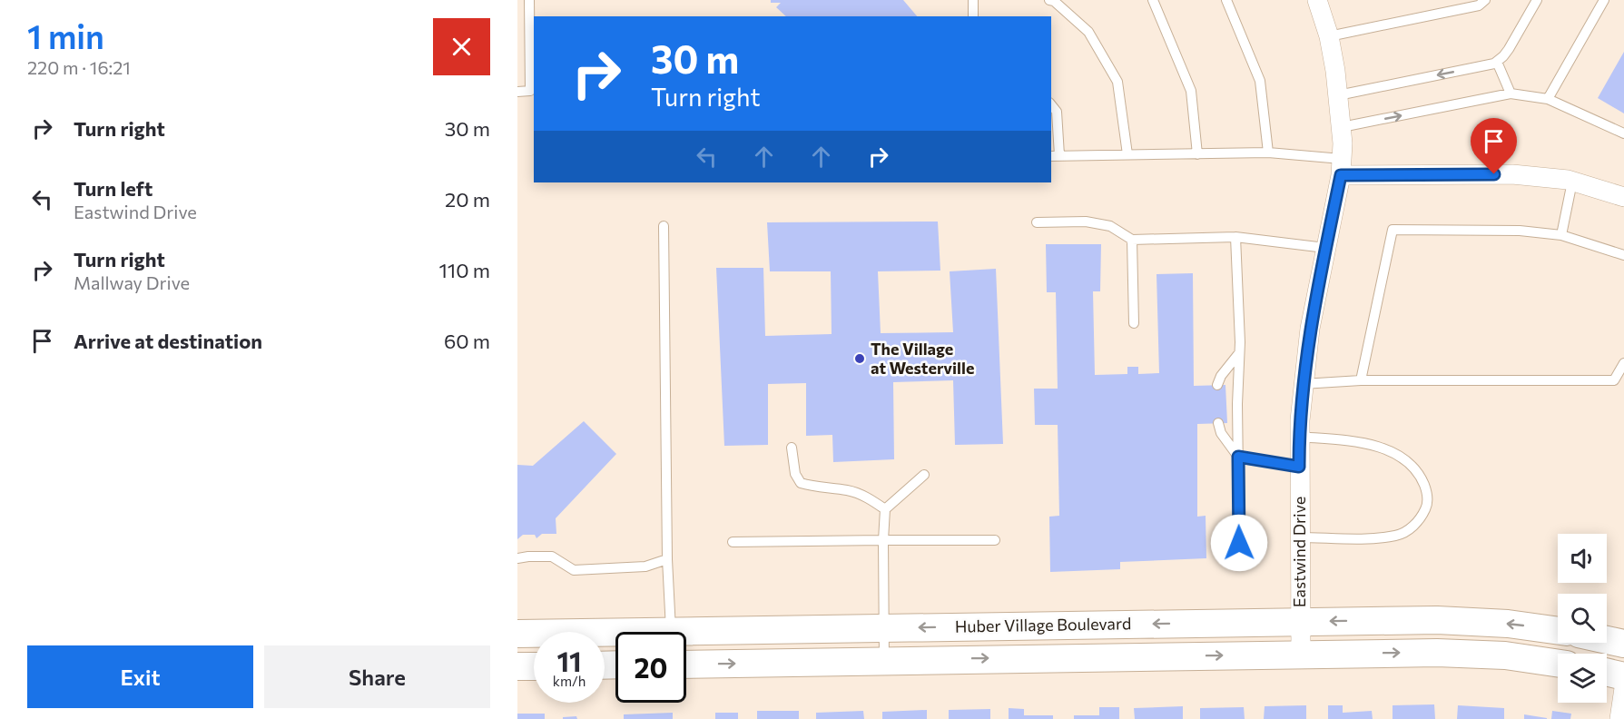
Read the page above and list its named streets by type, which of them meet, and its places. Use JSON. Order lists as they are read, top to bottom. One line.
{"streets":{"street":["Eastwind Drive","Huber Village Boulevard"]},"crossings":[["Eastwind Drive","Huber Village Boulevard"]],"places":["The Village at Westerville"],"page":{"heading":["1 min","220 m · 16:21"],"turn":["30 m","Turn right"],"list":[{"name":"Turn right","value":"30 m"},{"name":"Turn left","note":"Eastwind Drive","value":"20 m"},{"name":"Turn right","note":"Mallway Drive","value":"110 m"},{"name":"Arrive at destination","value":"60 m"}],"speed":"11 km/h","limit":"20","buttons":["Exit","Share"]}}
